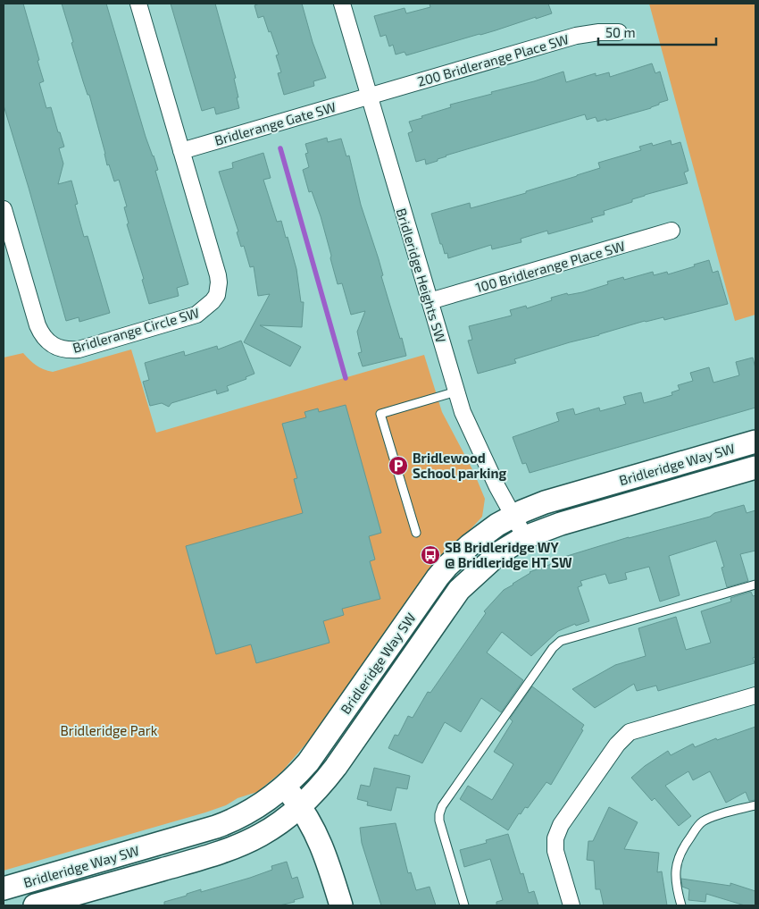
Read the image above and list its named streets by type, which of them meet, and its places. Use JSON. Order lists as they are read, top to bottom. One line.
{"streets":{"street":["200 Bridlerange Place SW","Bridlerange Gate SW","100 Bridlerange Place SW","Bridleridge Heights SW","Bridlerange Circle SW","Bridleridge Way SW"]},"crossings":[["200 Bridlerange Place SW","Bridlerange Gate SW"],["200 Bridlerange Place SW","Bridleridge Heights SW"],["Bridlerange Gate SW","Bridleridge Heights SW"],["Bridlerange Gate SW","Bridlerange Circle SW"],["100 Bridlerange Place SW","Bridleridge Heights SW"],["Bridleridge Heights SW","Bridleridge Way SW"]],"parks":["Bridleridge Park"],"places":{"parking":["Bridlewood School parking"],"bus stop":["SB Bridleridge WY @ Bridleridge HT SW"]},"scale_bar":"50 m"}
